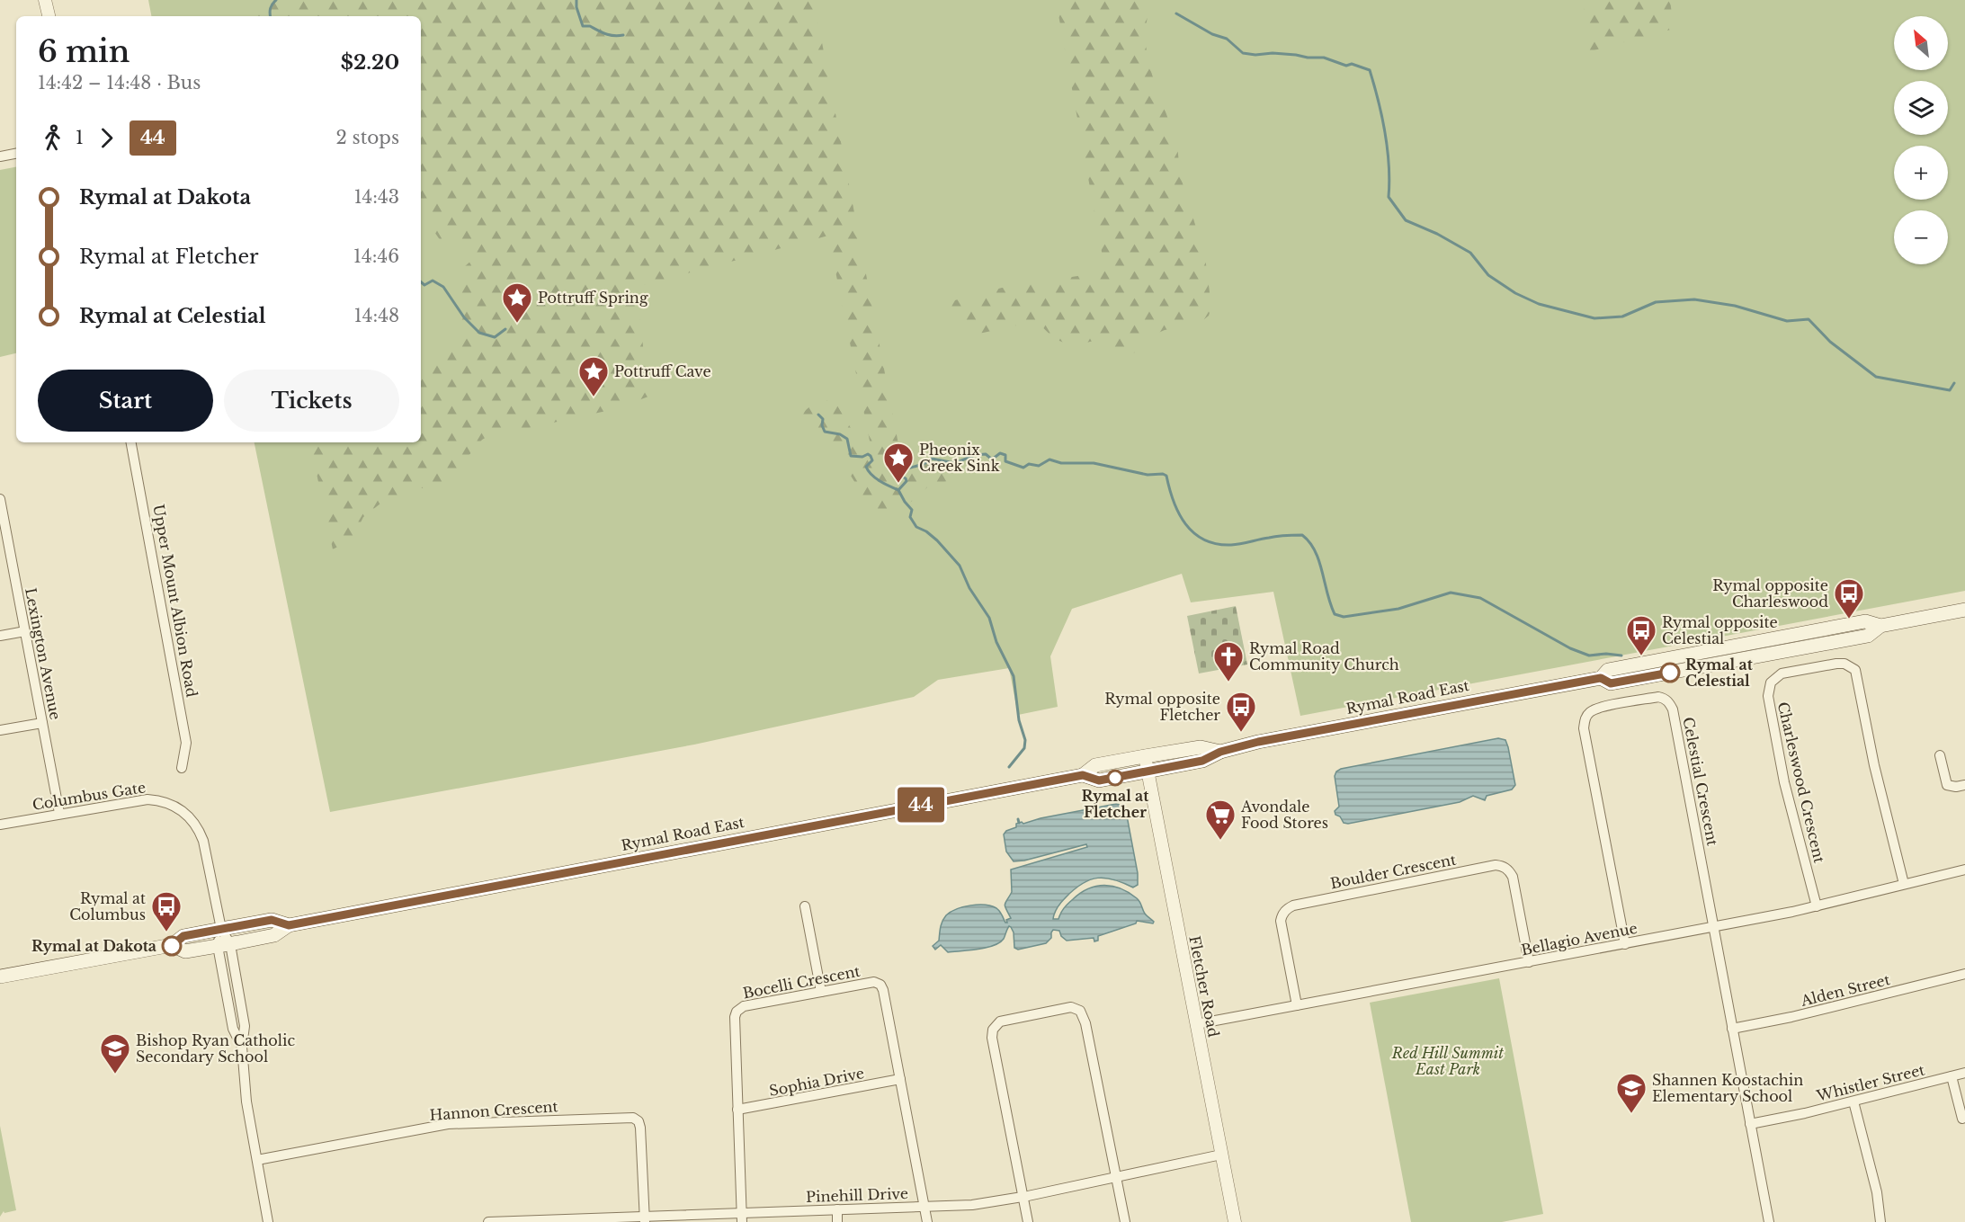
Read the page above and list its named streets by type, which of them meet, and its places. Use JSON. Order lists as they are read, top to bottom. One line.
{"streets":{"main road":["Rymal Road East"],"street":["Upper Mount Albion Road","Lexington Avenue","Celestial Crescent","Charleswood Crescent","Columbus Gate","Boulder Crescent","Bellagio Avenue","Bocelli Crescent","Fletcher Road","Alden Street","Sophia Drive","Whistler Street","Hannon Crescent","Pinehill Drive"]},"crossings":[["Lexington Avenue","Columbus Gate"],["Rymal Road East","Columbus Gate"],["Rymal Road East","Fletcher Road"],["Celestial Crescent","Bellagio Avenue"],["Charleswood Crescent","Bellagio Avenue"],["Boulder Crescent","Bellagio Avenue"],["Bellagio Avenue","Fletcher Road"],["Bocelli Crescent","Sophia Drive"],["Bocelli Crescent","Pinehill Drive"],["Fletcher Road","Pinehill Drive"],["Hannon Crescent","Pinehill Drive"]],"parks":["Red Hill Summit East Park"],"places":{"place":["Pottruff Spring","Pottruff Cave","Pheonix Creek Sink"],"bus stop":["Rymal opposite Charleswood","Rymal opposite Celestial","Rymal opposite Fletcher","Rymal at Columbus"],"other":["Rymal at Celestial","Rymal at Fletcher","Rymal at Dakota"],"church":["Rymal Road Community Church"],"supermarket":["Avondale Food Stores"],"school or university":["Bishop Ryan Catholic Secondary School","Shannen Koostachin Elementary School"]},"lines":["bus line 44"],"north":"top left","page":{"on_map":"44","map_buttons":["+","−"],"heading":["6 min","14:42 – 14:48 · Bus","$2.20"],"legs":["1","44","2 stops"],"list":[{"name":"Rymal at Dakota","value":"14:43"},{"name":"Rymal at Fletcher","value":"14:46"},{"name":"Rymal at Celestial","value":"14:48"}],"buttons":["Start","Tickets"]}}
